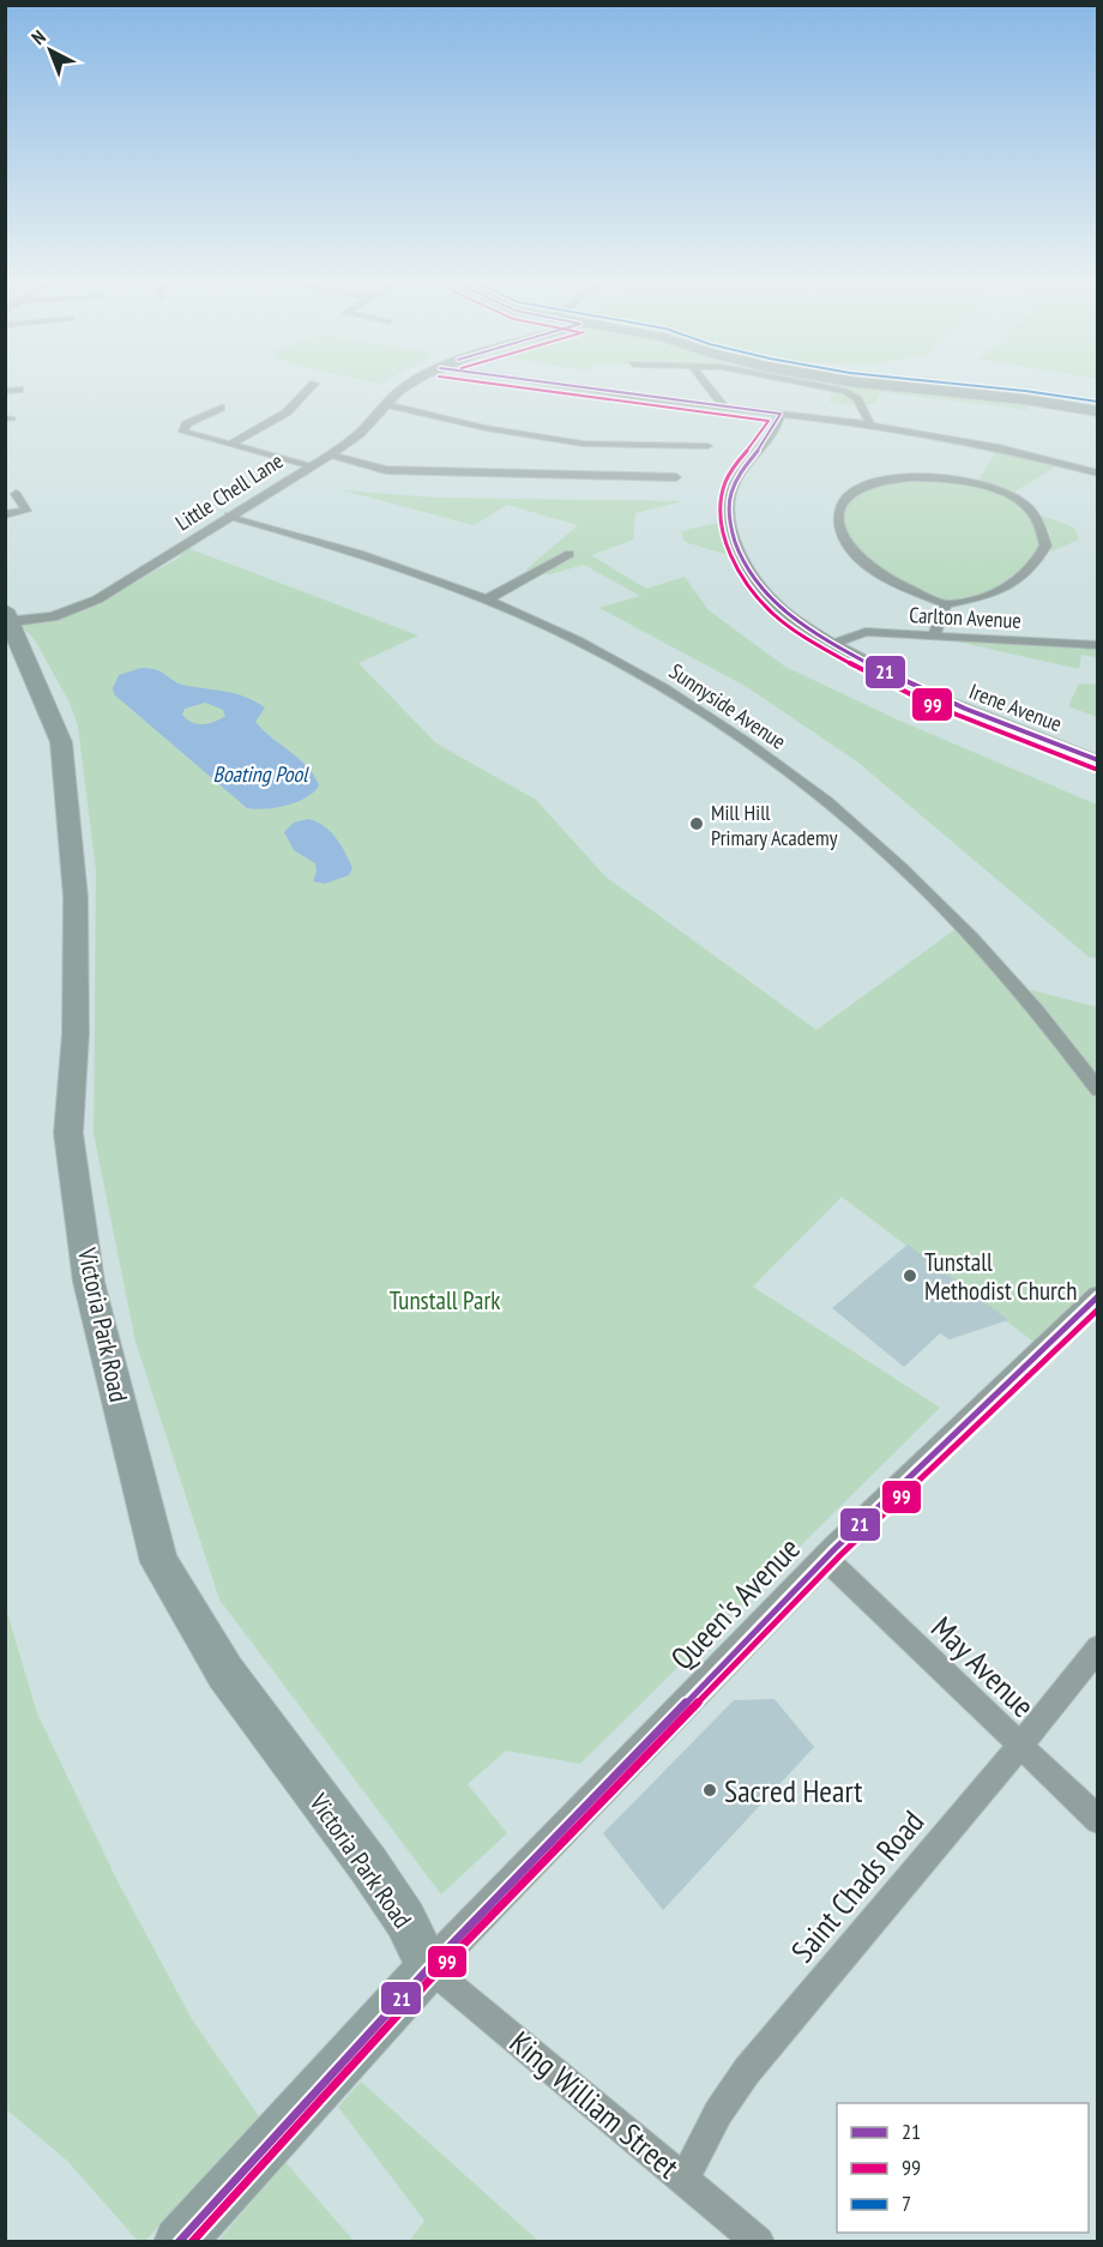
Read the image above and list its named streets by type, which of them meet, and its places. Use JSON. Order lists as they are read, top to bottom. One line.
{"streets":{"main road":["Victoria Park Road"],"street":["Little Chell Lane","Carlton Avenue","Sunnyside Avenue","Irene Avenue","Queen's Avenue","May Avenue","Saint Chads Road","King William Street"]},"crossings":[["Little Chell Lane","Sunnyside Avenue"],["Little Chell Lane","Victoria Park Road"],["Carlton Avenue","Irene Avenue"],["Victoria Park Road","Queen's Avenue"],["Victoria Park Road","King William Street"],["Queen's Avenue","May Avenue"],["Queen's Avenue","King William Street"],["May Avenue","Saint Chads Road"],["Saint Chads Road","King William Street"]],"water":["Boating Pool"],"parks":["Tunstall Park"],"places":["Mill Hill Primary Academy","Tunstall Methodist Church","Sacred Heart"],"lines":["transit line 21","transit line 99","transit line 7"],"legend":["21","99","7"],"north":"top left"}
